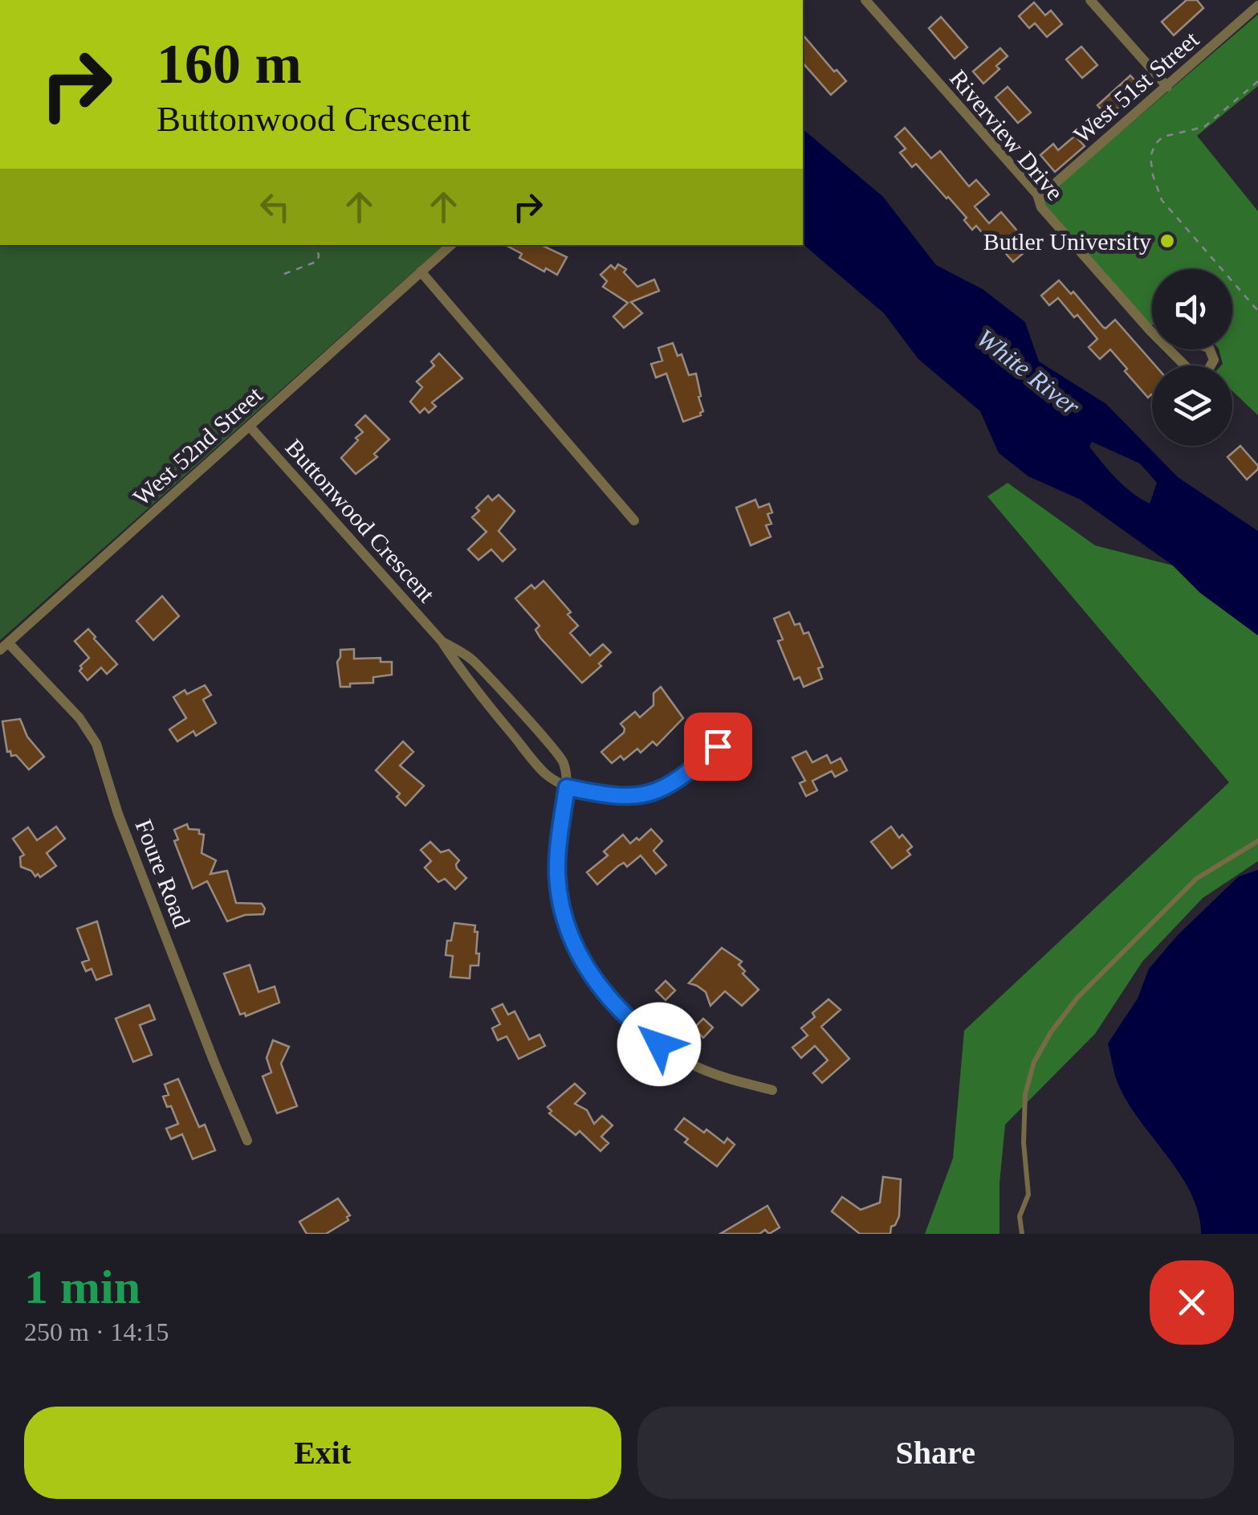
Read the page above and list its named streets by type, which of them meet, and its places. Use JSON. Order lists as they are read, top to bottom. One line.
{"streets":{"street":["West 51st Street","Riverview Drive","West 52nd Street","Buttonwood Crescent","Foure Road"]},"crossings":[["West 51st Street","Riverview Drive"],["West 52nd Street","Buttonwood Crescent"],["West 52nd Street","Foure Road"]],"water":["White River"],"places":["Butler University"],"page":{"turn":["160 m","Buttonwood Crescent"],"heading":["1 min","250 m · 14:15"],"buttons":["Exit","Share"]}}
